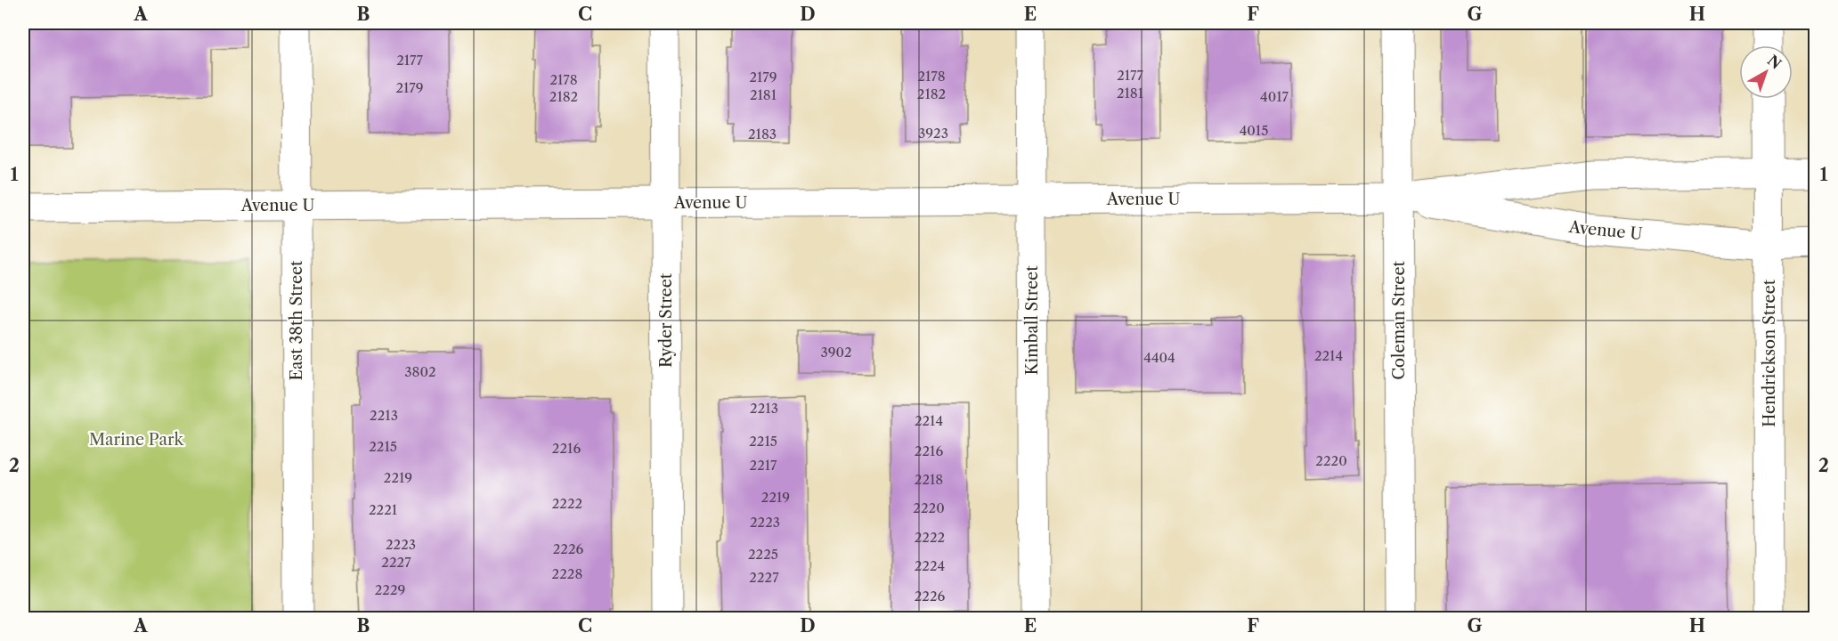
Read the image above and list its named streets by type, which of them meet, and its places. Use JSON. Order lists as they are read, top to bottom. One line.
{"streets":{"street":["Avenue U","East 38th Street","Ryder Street","Kimball Street","Coleman Street","Hendrickson Street"]},"crossings":[["Avenue U","East 38th Street"],["Avenue U","Ryder Street"],["Avenue U","Kimball Street"],["Avenue U","Coleman Street"],["Avenue U","Hendrickson Street"]],"parks":["Marine Park"],"house_numbers":["2177","2177","2178","2179","2178","2179","2181","2182","2181","2182","4017","4015","3923","2183","3902","2214","4404","3802","2213","2213","2214","2215","2215","2216","2216","2220","2217","2219","2218","2219","2222","2220","2221","2223","2222","2223","2226","2225","2227","2224","2228","2227","2229","2226"],"north":"top right","grid":{"columns":["A","B","C","D","E","F","G","H"],"rows":["1","2"]}}
